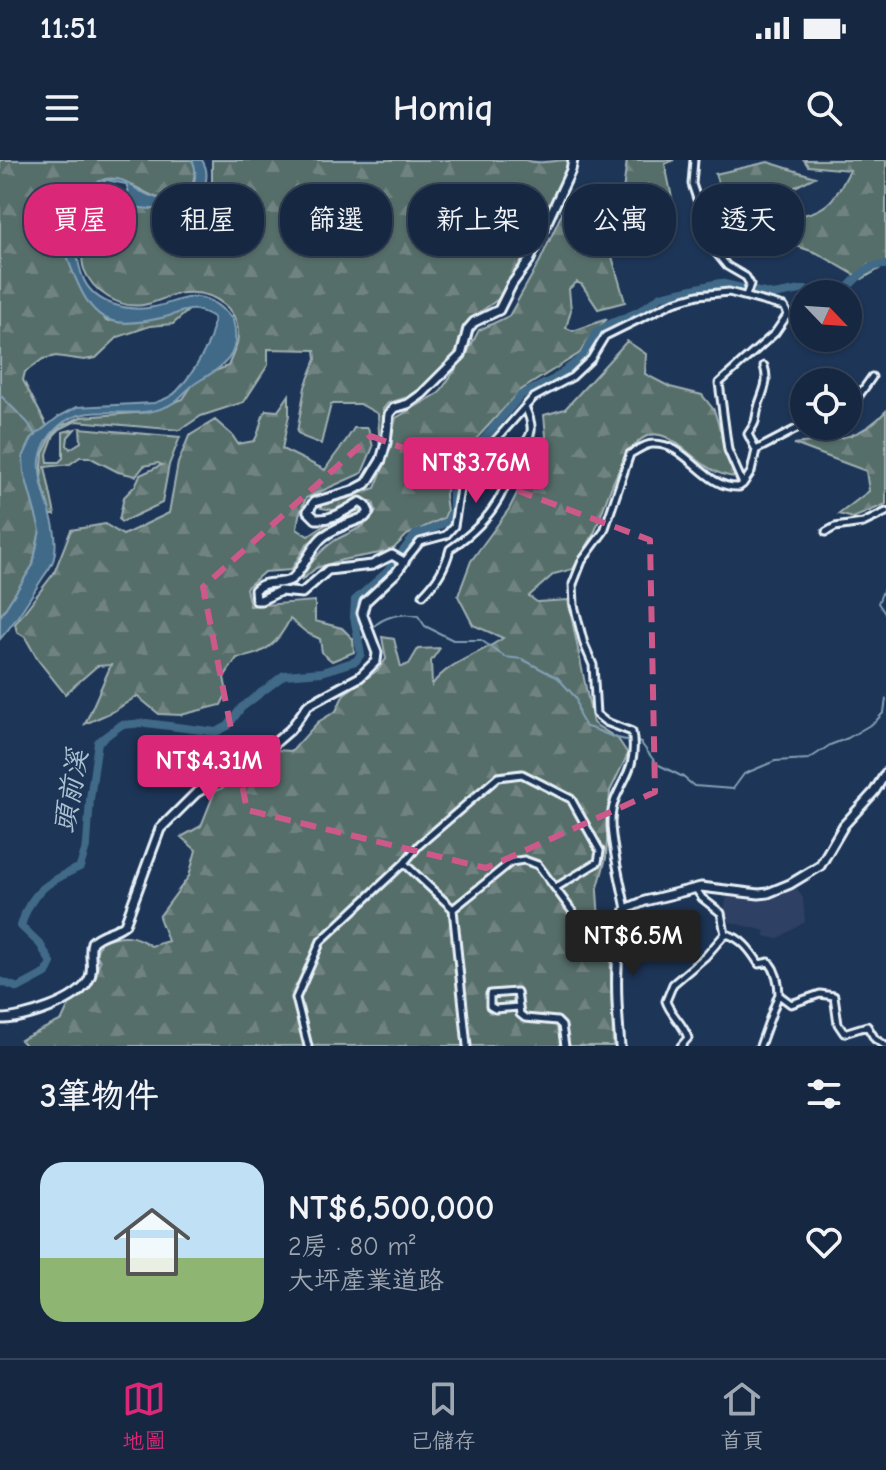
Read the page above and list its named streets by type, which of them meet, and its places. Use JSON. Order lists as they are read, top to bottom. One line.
{"water":["頭前溪"],"north":"bottom right","page":{"status":"11:51","header":"Homiq","chip":["買屋","租屋","篩選","新上架","公寓","透天"],"price":["NT$3.76M","NT$4.31M","NT$6.5M"],"heading":"3筆物件","list":[{"name":"NT$6,500,000","note":"2房 · 80 m² · 大坪產業道路"}],"tabs":["地圖","已儲存","首頁"]}}
